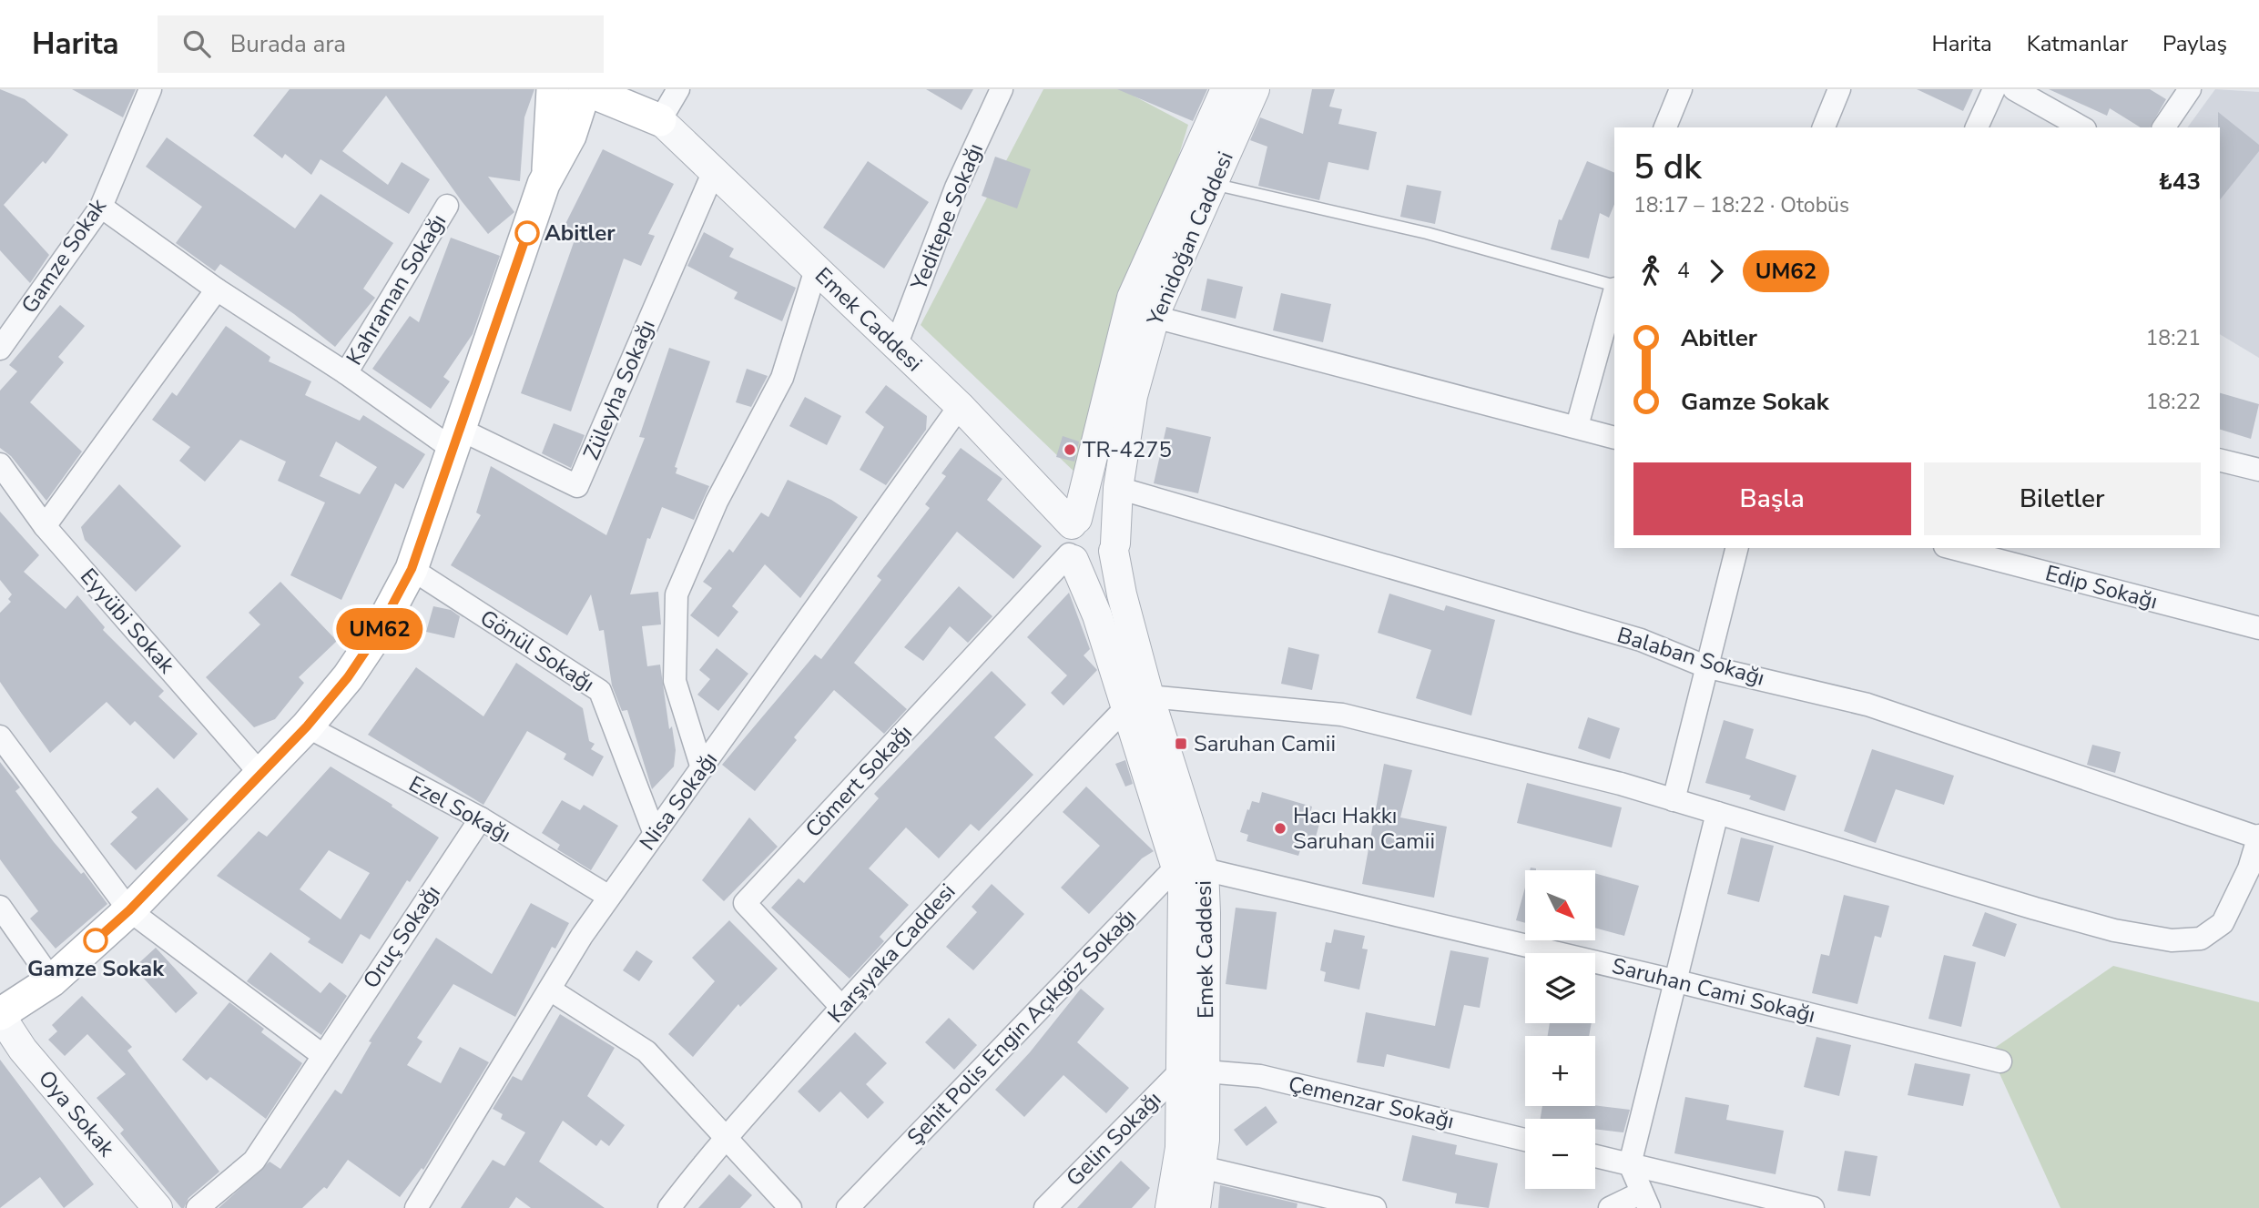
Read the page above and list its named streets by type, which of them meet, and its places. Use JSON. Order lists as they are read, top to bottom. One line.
{"streets":{"street":["Yeditepe Sokağı","Yenidoğan Caddesi","Gamze Sokak","Kahraman Sokağı","Emek Caddesi","Züleyha Sokağı","Edip Sokağı","Eyyübi Sokak","Gönül Sokağı","Balaban Sokağı","Cömert Sokağı","Nisa Sokağı","Ezel Sokağı","Oruç Sokağı","Karşıyaka Caddesi","Saruhan Cami Sokağı","Şehit Polis Engin Açıkgöz Sokağı","Çemenzar Sokağı","Oya Sokak","Gelin Sokağı"]},"crossings":[["Yeditepe Sokağı","Emek Caddesi"],["Yenidoğan Caddesi","Emek Caddesi"],["Yenidoğan Caddesi","Balaban Sokağı"],["Yenidoğan Caddesi","Cömert Sokağı"],["Emek Caddesi","Züleyha Sokağı"],["Emek Caddesi","Cömert Sokağı"],["Emek Caddesi","Nisa Sokağı"],["Emek Caddesi","Karşıyaka Caddesi"],["Emek Caddesi","Saruhan Cami Sokağı"],["Emek Caddesi","Şehit Polis Engin Açıkgöz Sokağı"],["Emek Caddesi","Çemenzar Sokağı"],["Emek Caddesi","Gelin Sokağı"],["Gönül Sokağı","Nisa Sokağı"],["Cömert Sokağı","Karşıyaka Caddesi"],["Nisa Sokağı","Ezel Sokağı"],["Ezel Sokağı","Oruç Sokağı"],["Saruhan Cami Sokağı","Şehit Polis Engin Açıkgöz Sokağı"],["Çemenzar Sokağı","Gelin Sokağı"]],"places":{"other":["Abitler","TR-4275","Hacı Hakkı Saruhan Camii","Gamze Sokak"],"transit":["Saruhan Camii"]},"lines":["bus line UM62"],"north":"bottom right","page":{"header":"Harita","search":"Burada ara","nav":["Harita","Katmanlar","Paylaş"],"on_map":"UM62","heading":["5 dk","18:17 – 18:22 · Otobüs","₺43"],"legs":["4","UM62"],"list":[{"name":"Abitler","value":"18:21"},{"name":"Gamze Sokak","value":"18:22"}],"buttons":["Başla","Biletler"],"map_buttons":["+","−"]}}
